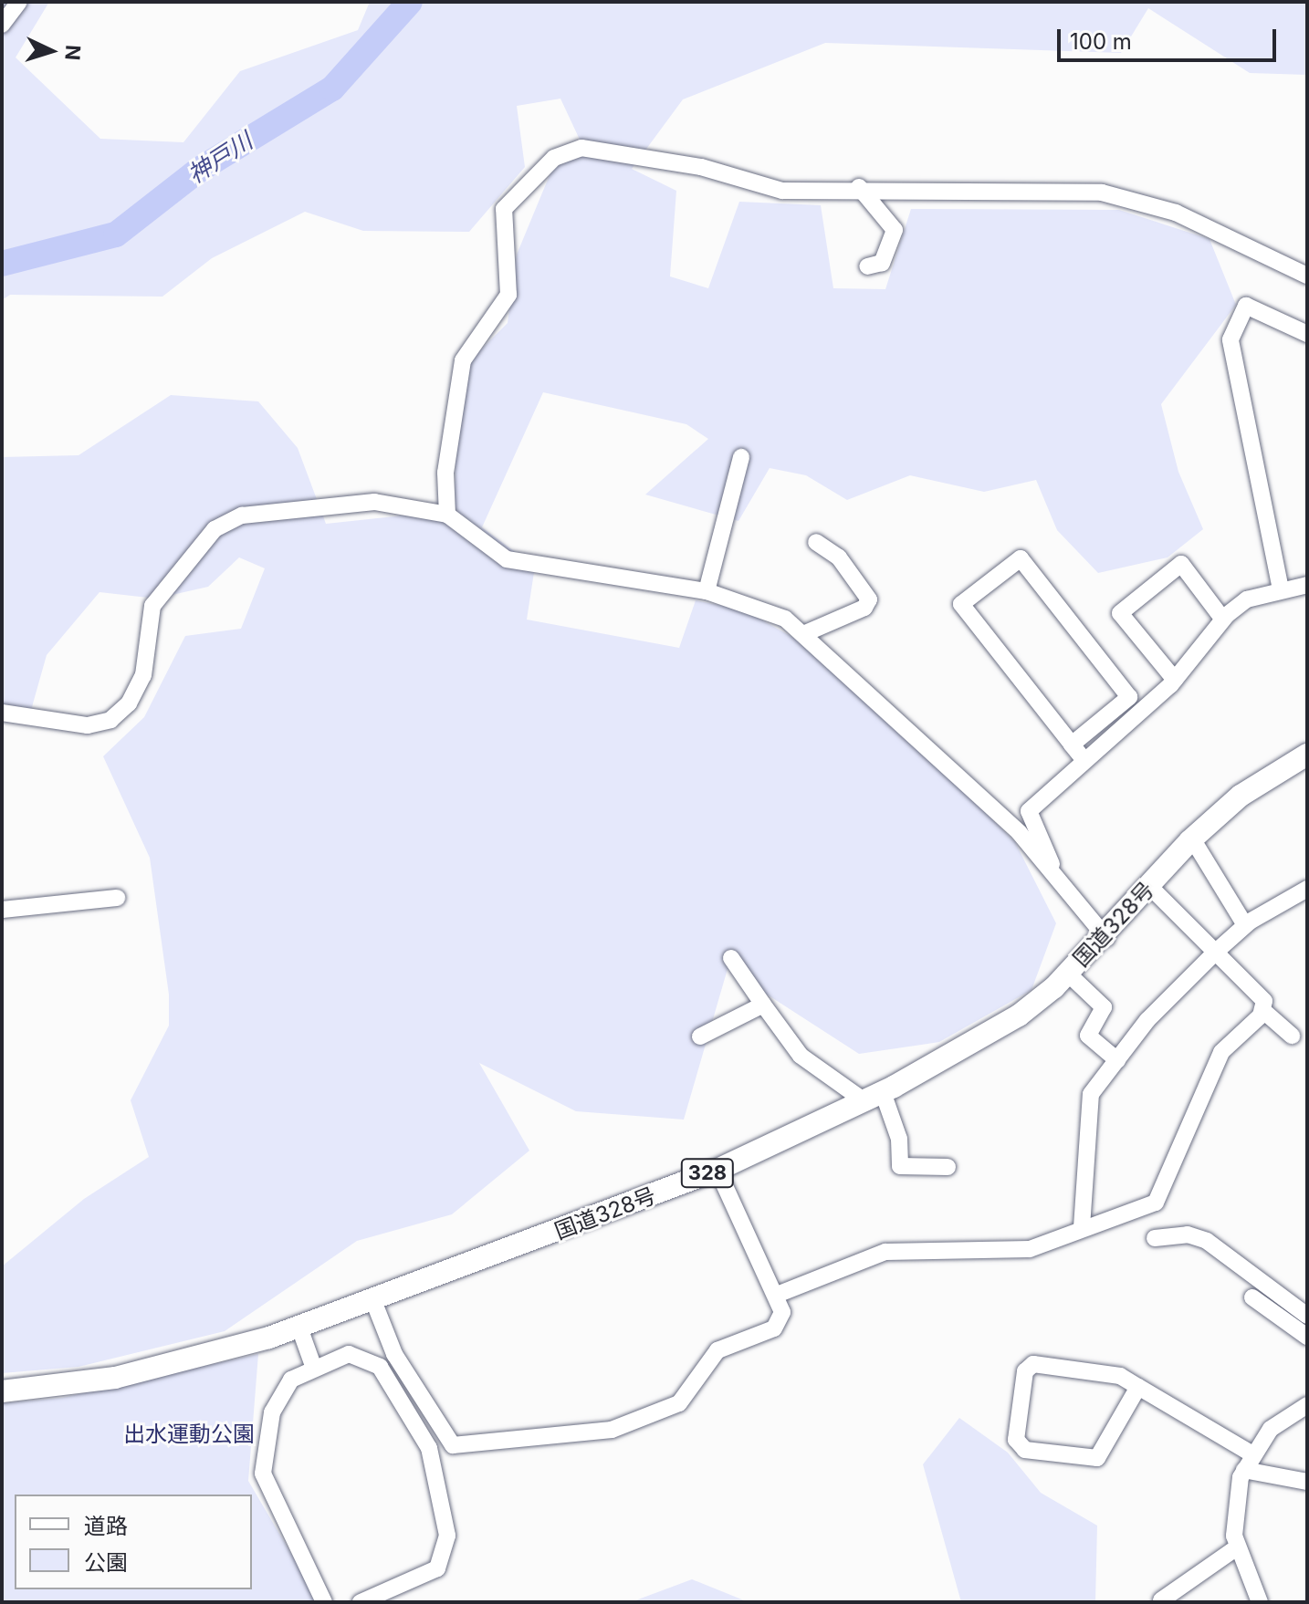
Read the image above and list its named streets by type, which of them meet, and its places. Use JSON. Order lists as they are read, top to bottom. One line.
{"streets":{"highway":["国道328号","328"]},"water":["神戸川"],"parks":["出水運動公園"],"legend":["道路","公園"],"scale_bar":"100 m","north":"right"}
